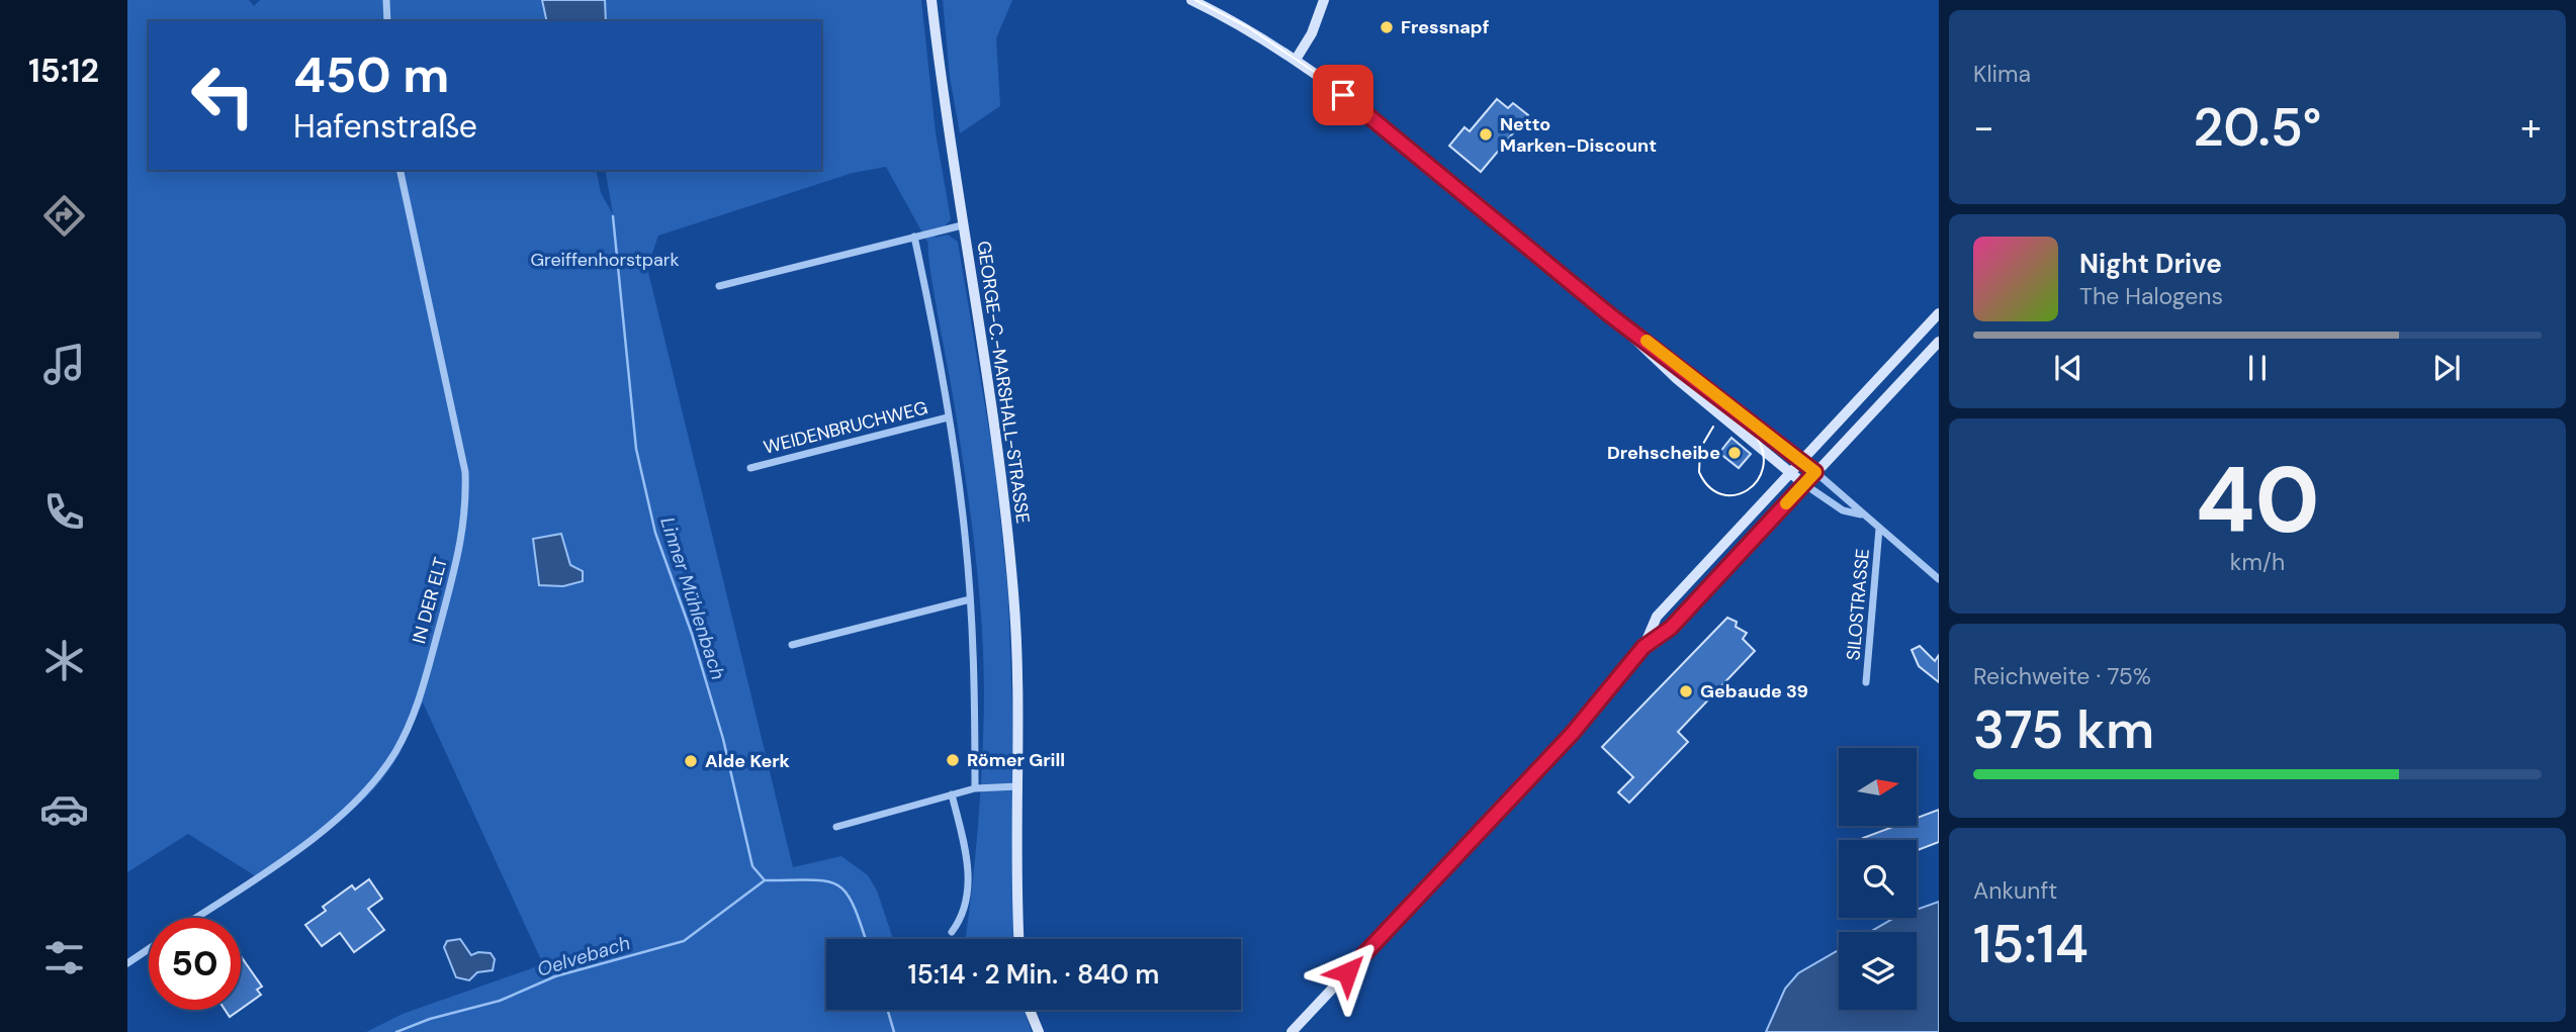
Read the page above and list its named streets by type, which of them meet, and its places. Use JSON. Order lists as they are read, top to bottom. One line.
{"streets":{"main road":["GEORGE-C.-MARSHALL-STRASSE"],"street":["WEIDENBRUCHWEG","IN DER ELT","SILOSTRASSE"]},"water":["Linner Mühlenbach","Oelvebach"],"parks":["Greiffenhorstpark"],"places":["Fressnapf","Netto Marken-Discount","Drehscheibe","Gebaude 39","Römer Grill","Alde Kerk"],"north":"right","page":{"tabs":"15:12","tile":["Klima",["40","km/h"],["Reichweite · 75%","375 km"],["Ankunft","15:14"]],"turn":["450 m","Hafenstraße"],"heat":["−","20.5°","+"],"song":["Night Drive","The Halogens"],"limit":"50","trip":"15:14 · 2 Min. · 840 m"}}
